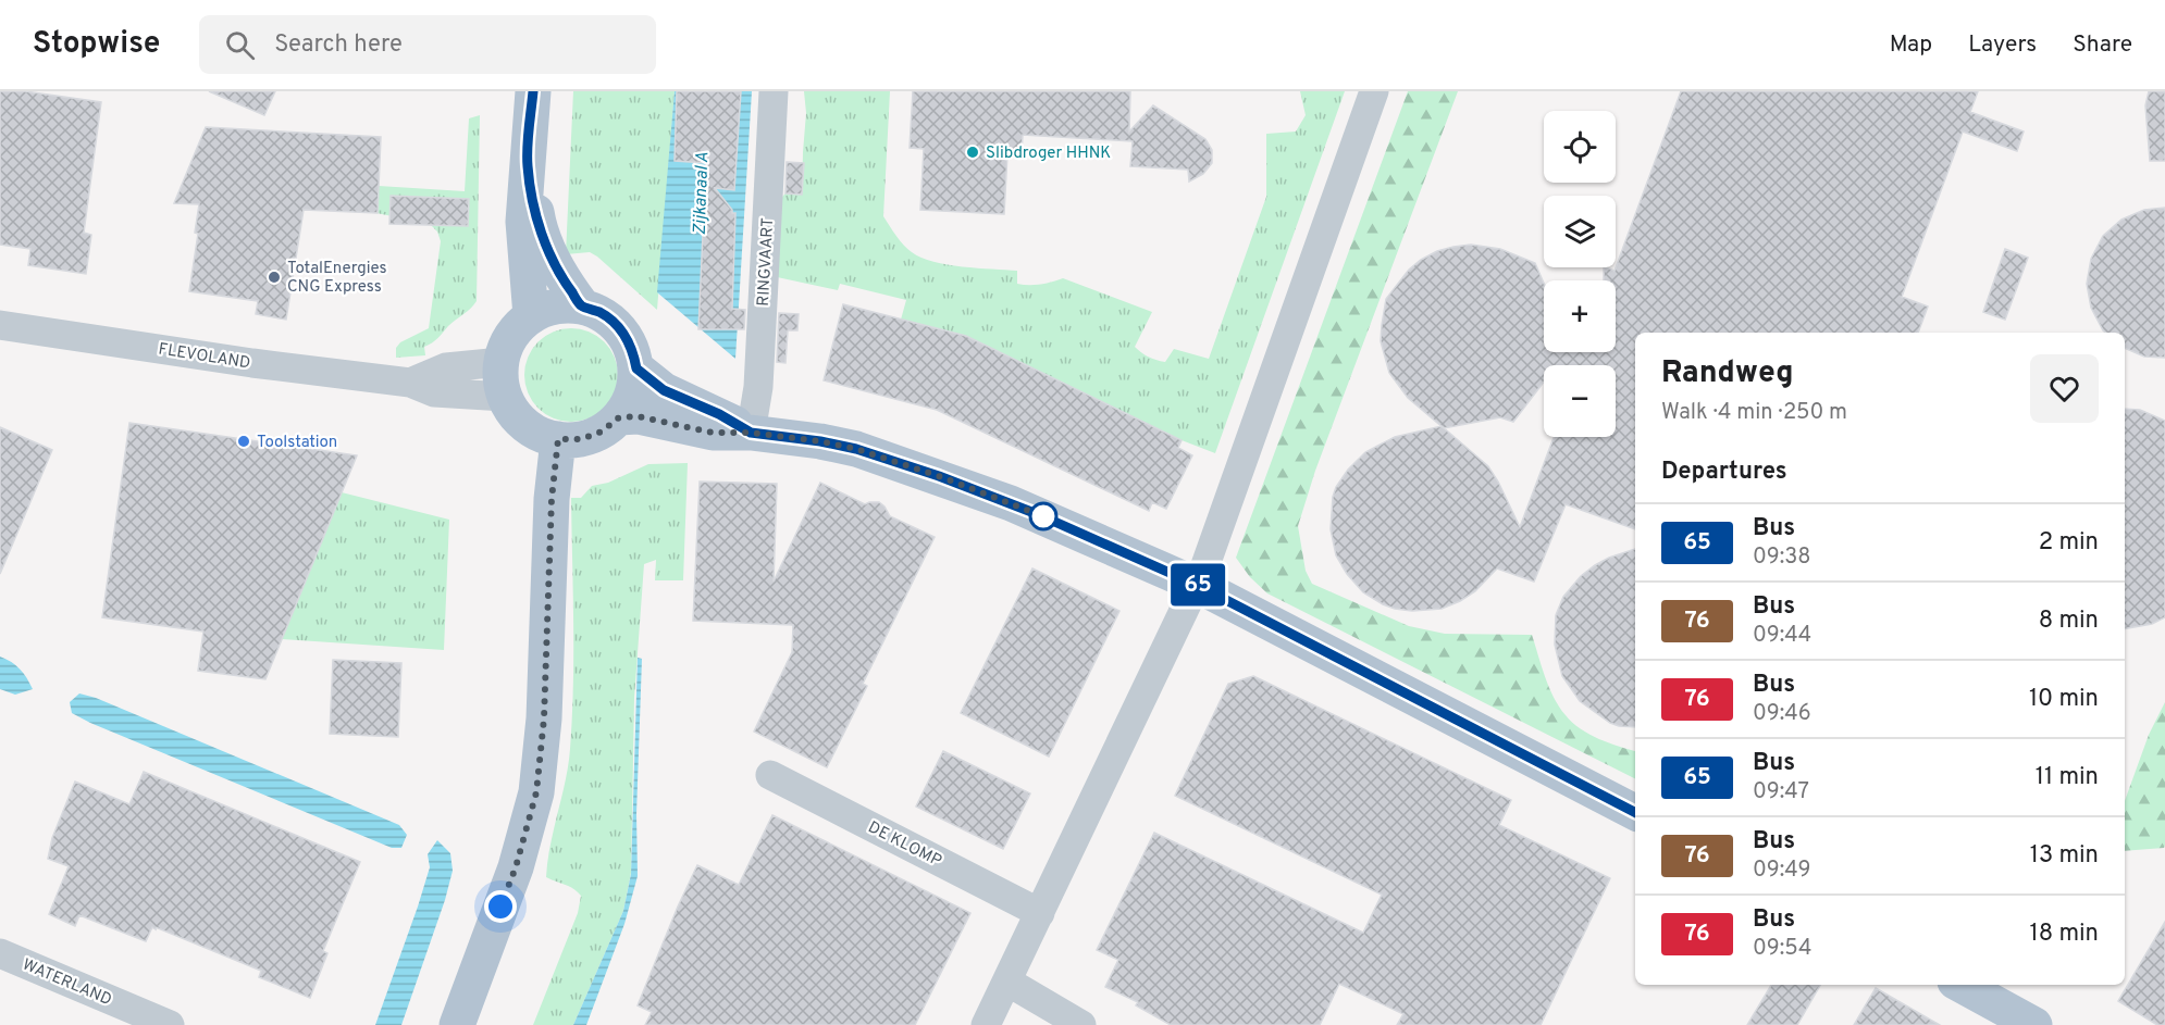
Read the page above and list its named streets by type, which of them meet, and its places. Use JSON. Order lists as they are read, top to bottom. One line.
{"streets":{"street":["RINGVAART","FLEVOLAND","DE KLOMP","WATERLAND"]},"water":["Zijkanaal A"],"places":["Slibdroger HHNK","TotalEnergies CNG Express","Toolstation"],"lines":["bus line 65"],"page":{"header":"Stopwise","search":"Search here","nav":["Map","Layers","Share"],"on_map":"65","map_buttons":["+","−"],"heading":[["Randweg","Walk · 4 min · 250 m"],"Departures"],"list":[{"mark":"65","name":"Bus","note":"09:38","value":"2 min"},{"mark":"76","name":"Bus","note":"09:44","value":"8 min"},{"mark":"76","name":"Bus","note":"09:46","value":"10 min"},{"mark":"65","name":"Bus","note":"09:47","value":"11 min"},{"mark":"76","name":"Bus","note":"09:49","value":"13 min"},{"mark":"76","name":"Bus","note":"09:54","value":"18 min"}]}}
